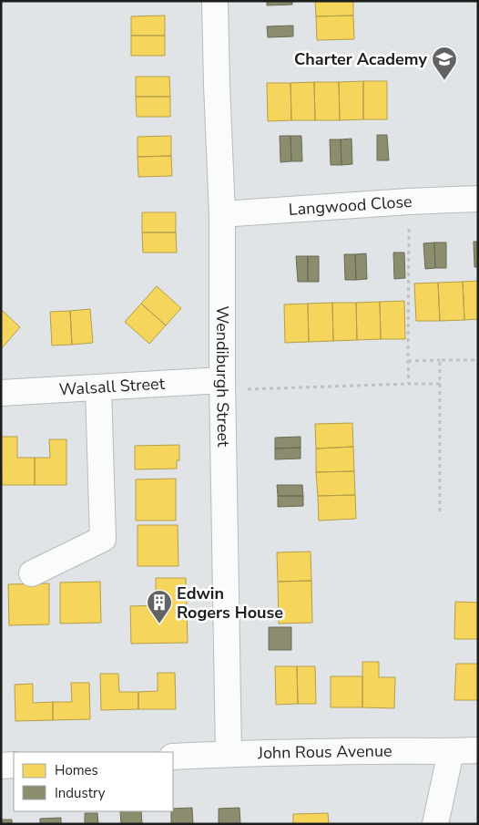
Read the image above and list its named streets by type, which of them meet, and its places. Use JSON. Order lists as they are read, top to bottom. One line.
{"streets":{"street":["Langwood Close","Wendiburgh Street","Walsall Street","John Rous Avenue"]},"crossings":[["Langwood Close","Wendiburgh Street"],["Wendiburgh Street","Walsall Street"],["Wendiburgh Street","John Rous Avenue"]],"places":{"school or university":["Charter Academy"],"building":["Edwin Rogers House"]},"legend":["Homes","Industry"]}
